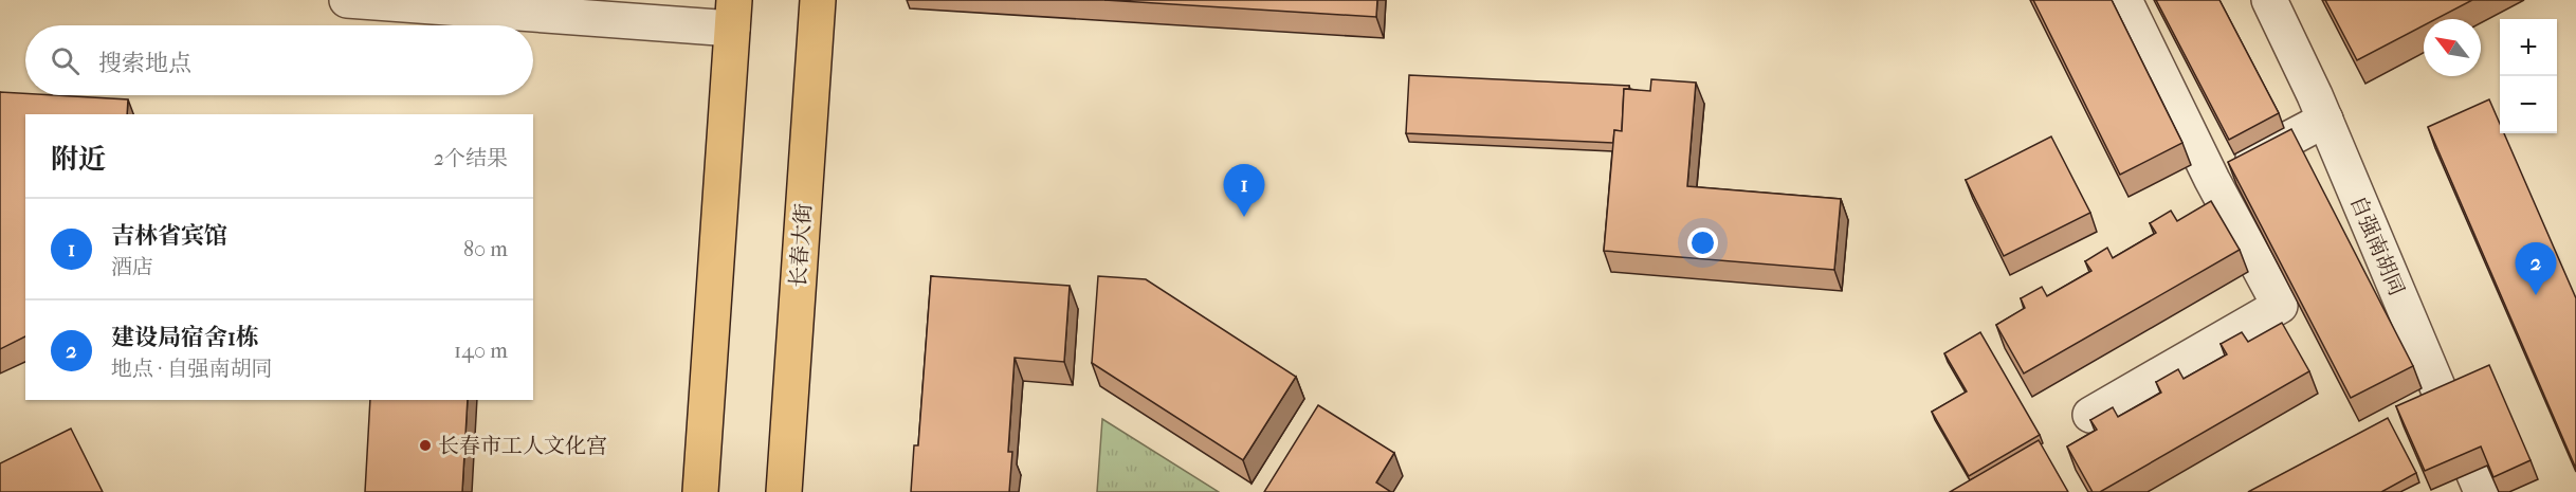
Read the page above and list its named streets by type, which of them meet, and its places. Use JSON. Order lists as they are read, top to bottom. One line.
{"streets":{"main road":["长春大街"],"street":["自强南胡同"]},"places":["长春市工人文化宫"],"north":"top left","page":{"map_buttons":["+","−"],"search":"搜索地点","heading":["附近","2个结果"],"pins":["1","2"],"list":[{"mark":"1","name":"吉林省宾馆","note":"酒店","value":"80 m"},{"mark":"2","name":"建设局宿舍1栋","note":"地点 · 自强南胡同","value":"140 m"}]}}
